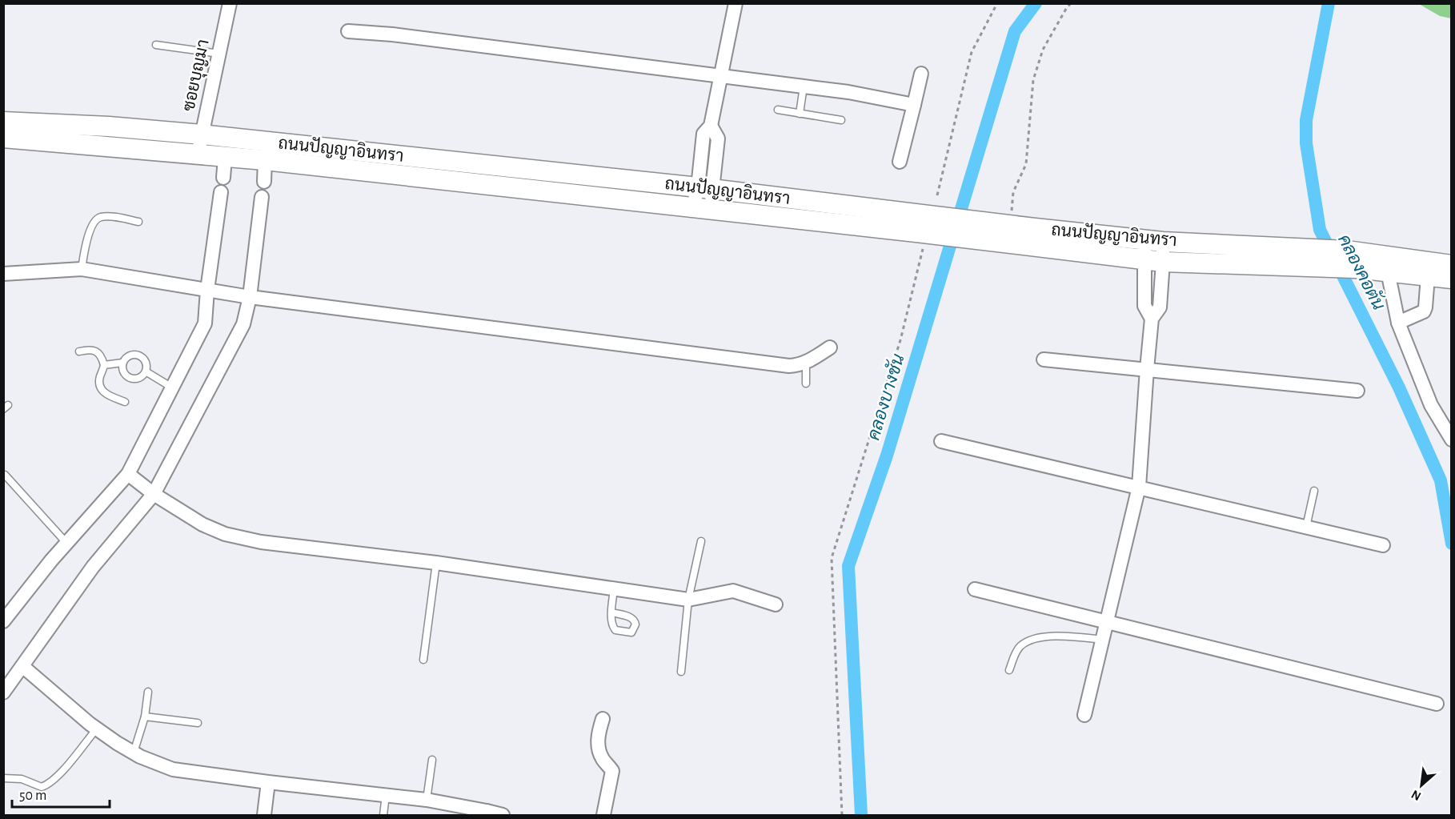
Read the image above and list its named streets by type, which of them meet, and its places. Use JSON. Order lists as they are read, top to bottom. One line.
{"streets":{"main road":["ถนนปัญญาอินทรา"],"street":["ซอยบุญมา"]},"crossings":[["ซอยบุญมา","ถนนปัญญาอินทรา"]],"water":["คลองคอตัน","คลองบางชัน"],"scale_bar":"50 m","north":"bottom left"}
